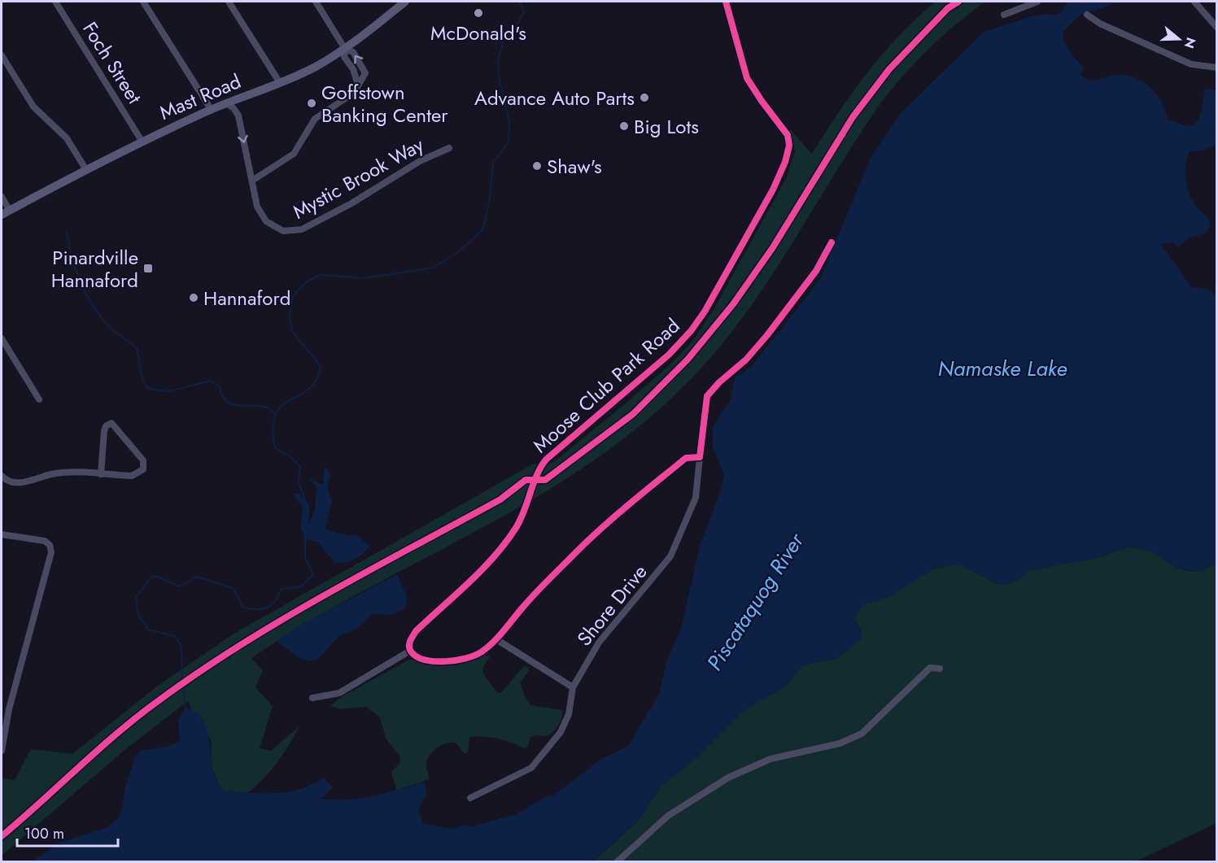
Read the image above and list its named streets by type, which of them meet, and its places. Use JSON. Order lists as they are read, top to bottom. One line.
{"streets":{"main road":["Mast Road"],"street":["Foch Street","Mystic Brook Way","Moose Club Park Road","Shore Drive"]},"crossings":[["Foch Street","Mast Road"],["Mast Road","Mystic Brook Way"]],"water":["Namaske Lake","Piscataquog River"],"places":{"other":["McDonald's","Advance Auto Parts","Goffstown Banking Center","Big Lots","Shaw's","Hannaford"],"transit":["Pinardville Hannaford"]},"scale_bar":"100 m","north":"right"}
